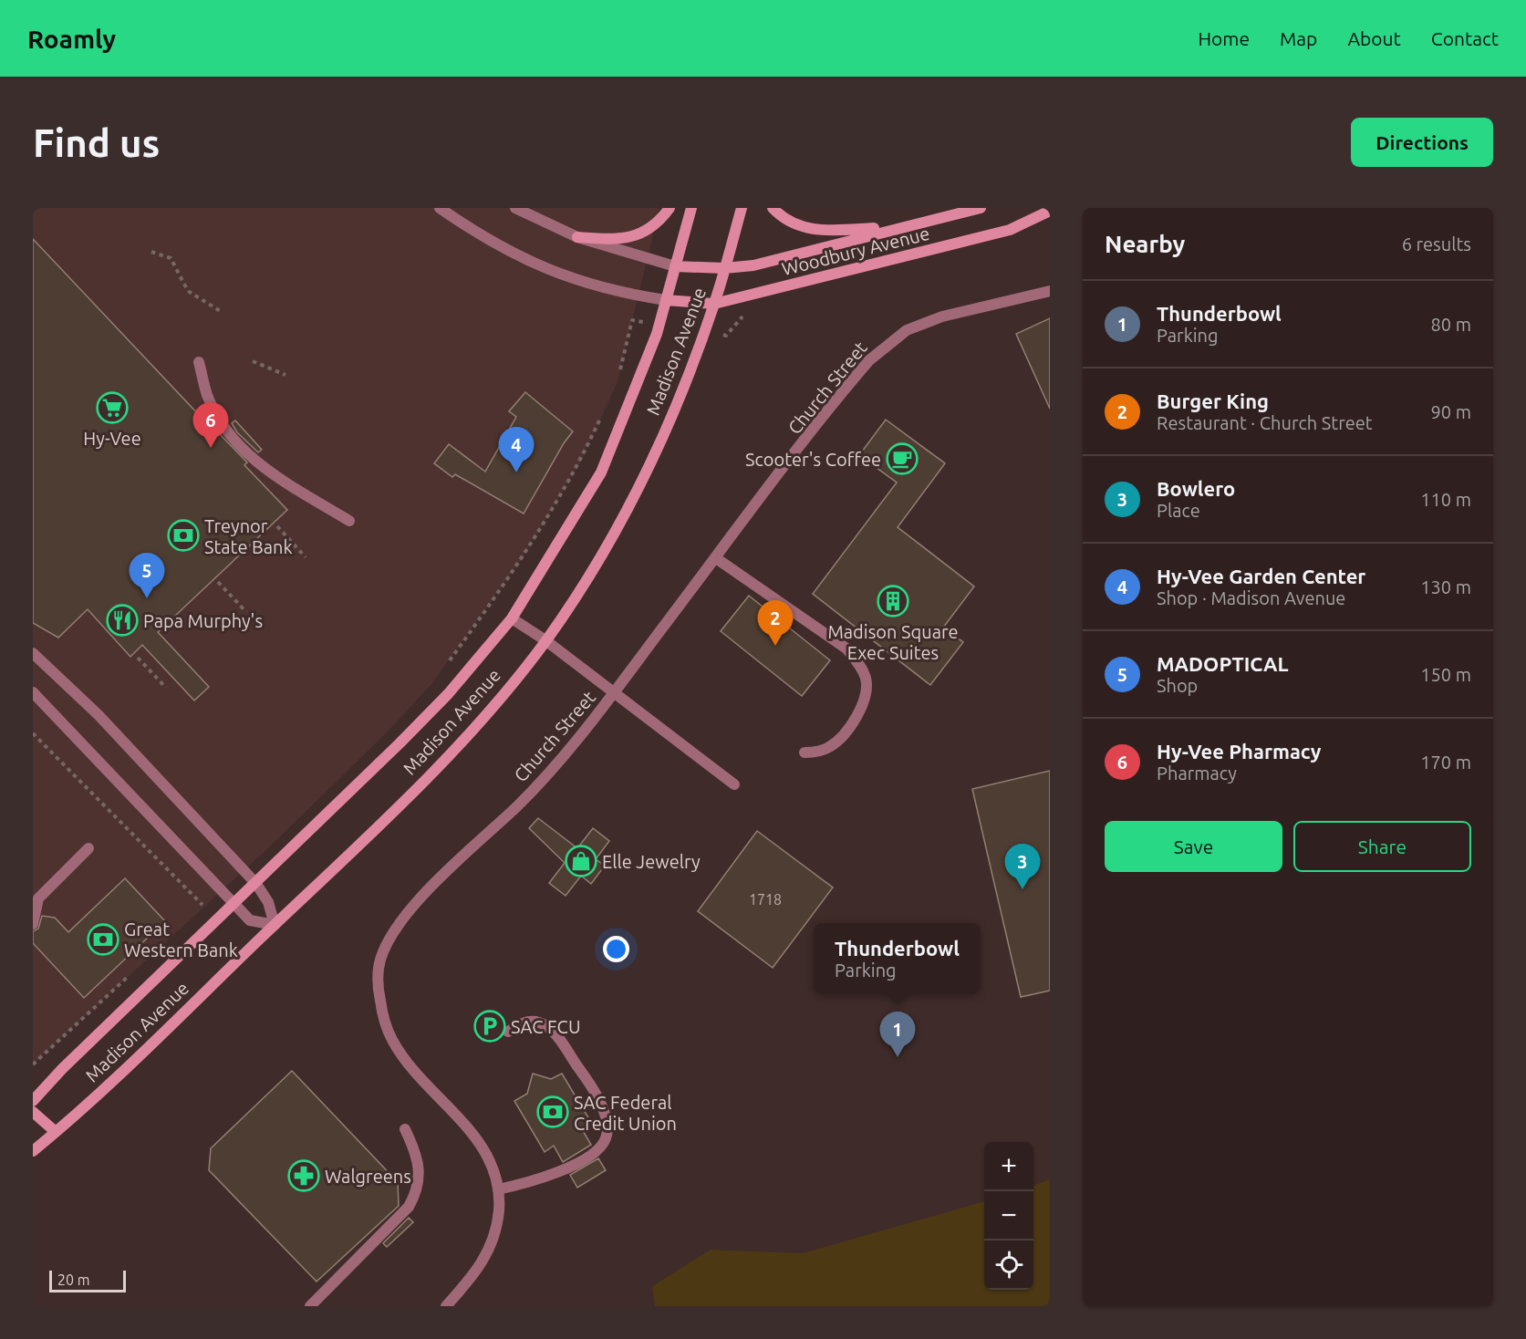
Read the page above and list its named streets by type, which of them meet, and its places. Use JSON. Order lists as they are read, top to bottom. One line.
{"streets":{"main road":["Woodbury Avenue","Madison Avenue"],"street":["Church Street"]},"crossings":[["Woodbury Avenue","Madison Avenue"]],"places":{"supermarket":["Hy-Vee"],"cafe":["Scooter's Coffee"],"bank":["Treynor State Bank","Great Western Bank","SAC Federal Credit Union"],"building":["Madison Square Exec Suites"],"restaurant":["Papa Murphy's"],"shop":["Elle Jewelry"],"parking":["SAC FCU"],"pharmacy":["Walgreens"]},"house_numbers":["1718"],"scale_bar":"20 m","page":{"header":"Roamly","nav":["Home","Map","About","Contact"],"buttons":["Directions",["Save","Share"]],"title":"Find us","heading":["Nearby","6 results"],"list":[{"mark":"1","name":"Thunderbowl","note":"Parking","value":"80 m"},{"mark":"2","name":"Burger King","note":"Restaurant · Church Street","value":"90 m"},{"mark":"3","name":"Bowlero","note":"Place","value":"110 m"},{"mark":"4","name":"Hy-Vee Garden Center","note":"Shop · Madison Avenue","value":"130 m"},{"mark":"5","name":"MADOPTICAL","note":"Shop","value":"150 m"},{"mark":"6","name":"Hy-Vee Pharmacy","note":"Pharmacy","value":"170 m"}],"pins":["6","4","5","2","3","1"],"popup":["Thunderbowl","Parking"],"map_buttons":["+","−"],"scale":"20 m"}}
